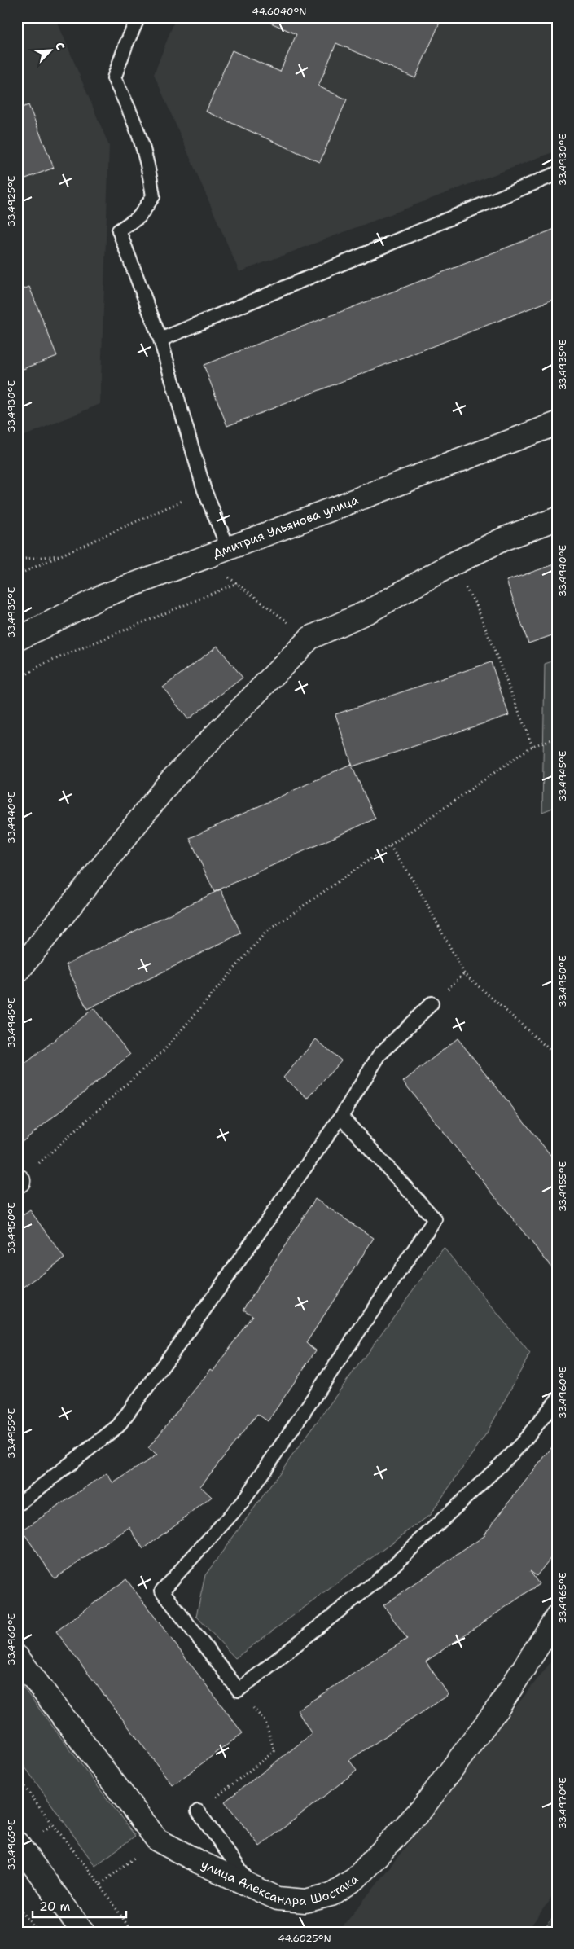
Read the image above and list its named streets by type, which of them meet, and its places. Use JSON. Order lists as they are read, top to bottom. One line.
{"streets":{"street":["Дмитрия Ульянова улица","улица Александра Шостака"]},"scale_bar":"20 m","north":"top right","coordinates":["44.6040°N","33.4930°E","33.4925°E","33.4935°E","33.4940°E","33.4945°E","33.4950°E","33.4955°E","33.4960°E","33.4965°E","33.4970°E","44.6025°N"]}
